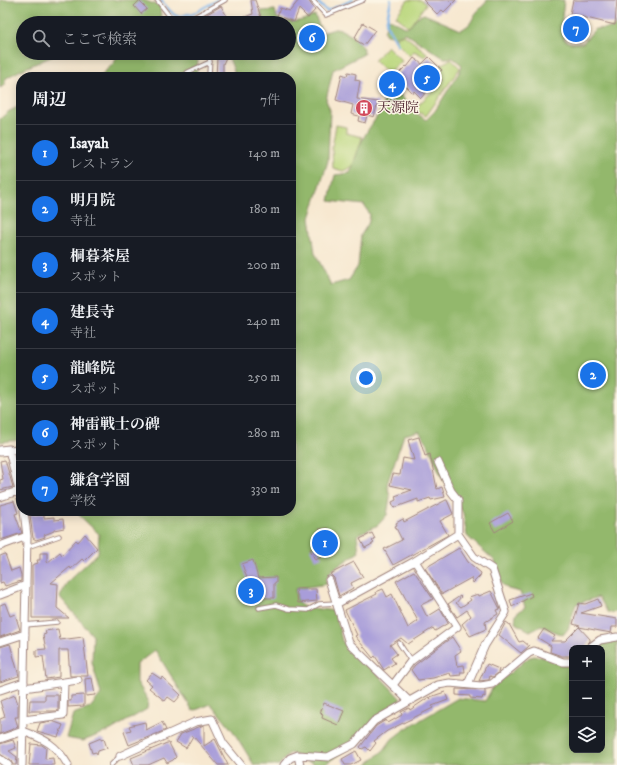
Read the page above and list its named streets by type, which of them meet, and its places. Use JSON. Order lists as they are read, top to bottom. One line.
{"places":{"building":["天源院"]},"page":{"pins":["7","6","5","4","2","1","3"],"search":"ここで検索","heading":["周辺","7件"],"list":[{"mark":"1","name":"Isayah","note":"レストラン","value":"140 m"},{"mark":"2","name":"明月院","note":"寺社","value":"180 m"},{"mark":"3","name":"桐暮茶屋","note":"スポット","value":"200 m"},{"mark":"4","name":"建長寺","note":"寺社","value":"240 m"},{"mark":"5","name":"龍峰院","note":"スポット","value":"250 m"},{"mark":"6","name":"神雷戦士の碑","note":"スポット","value":"280 m"},{"mark":"7","name":"鎌倉学園","note":"学校","value":"330 m"}],"map_buttons":["+","−"]}}
